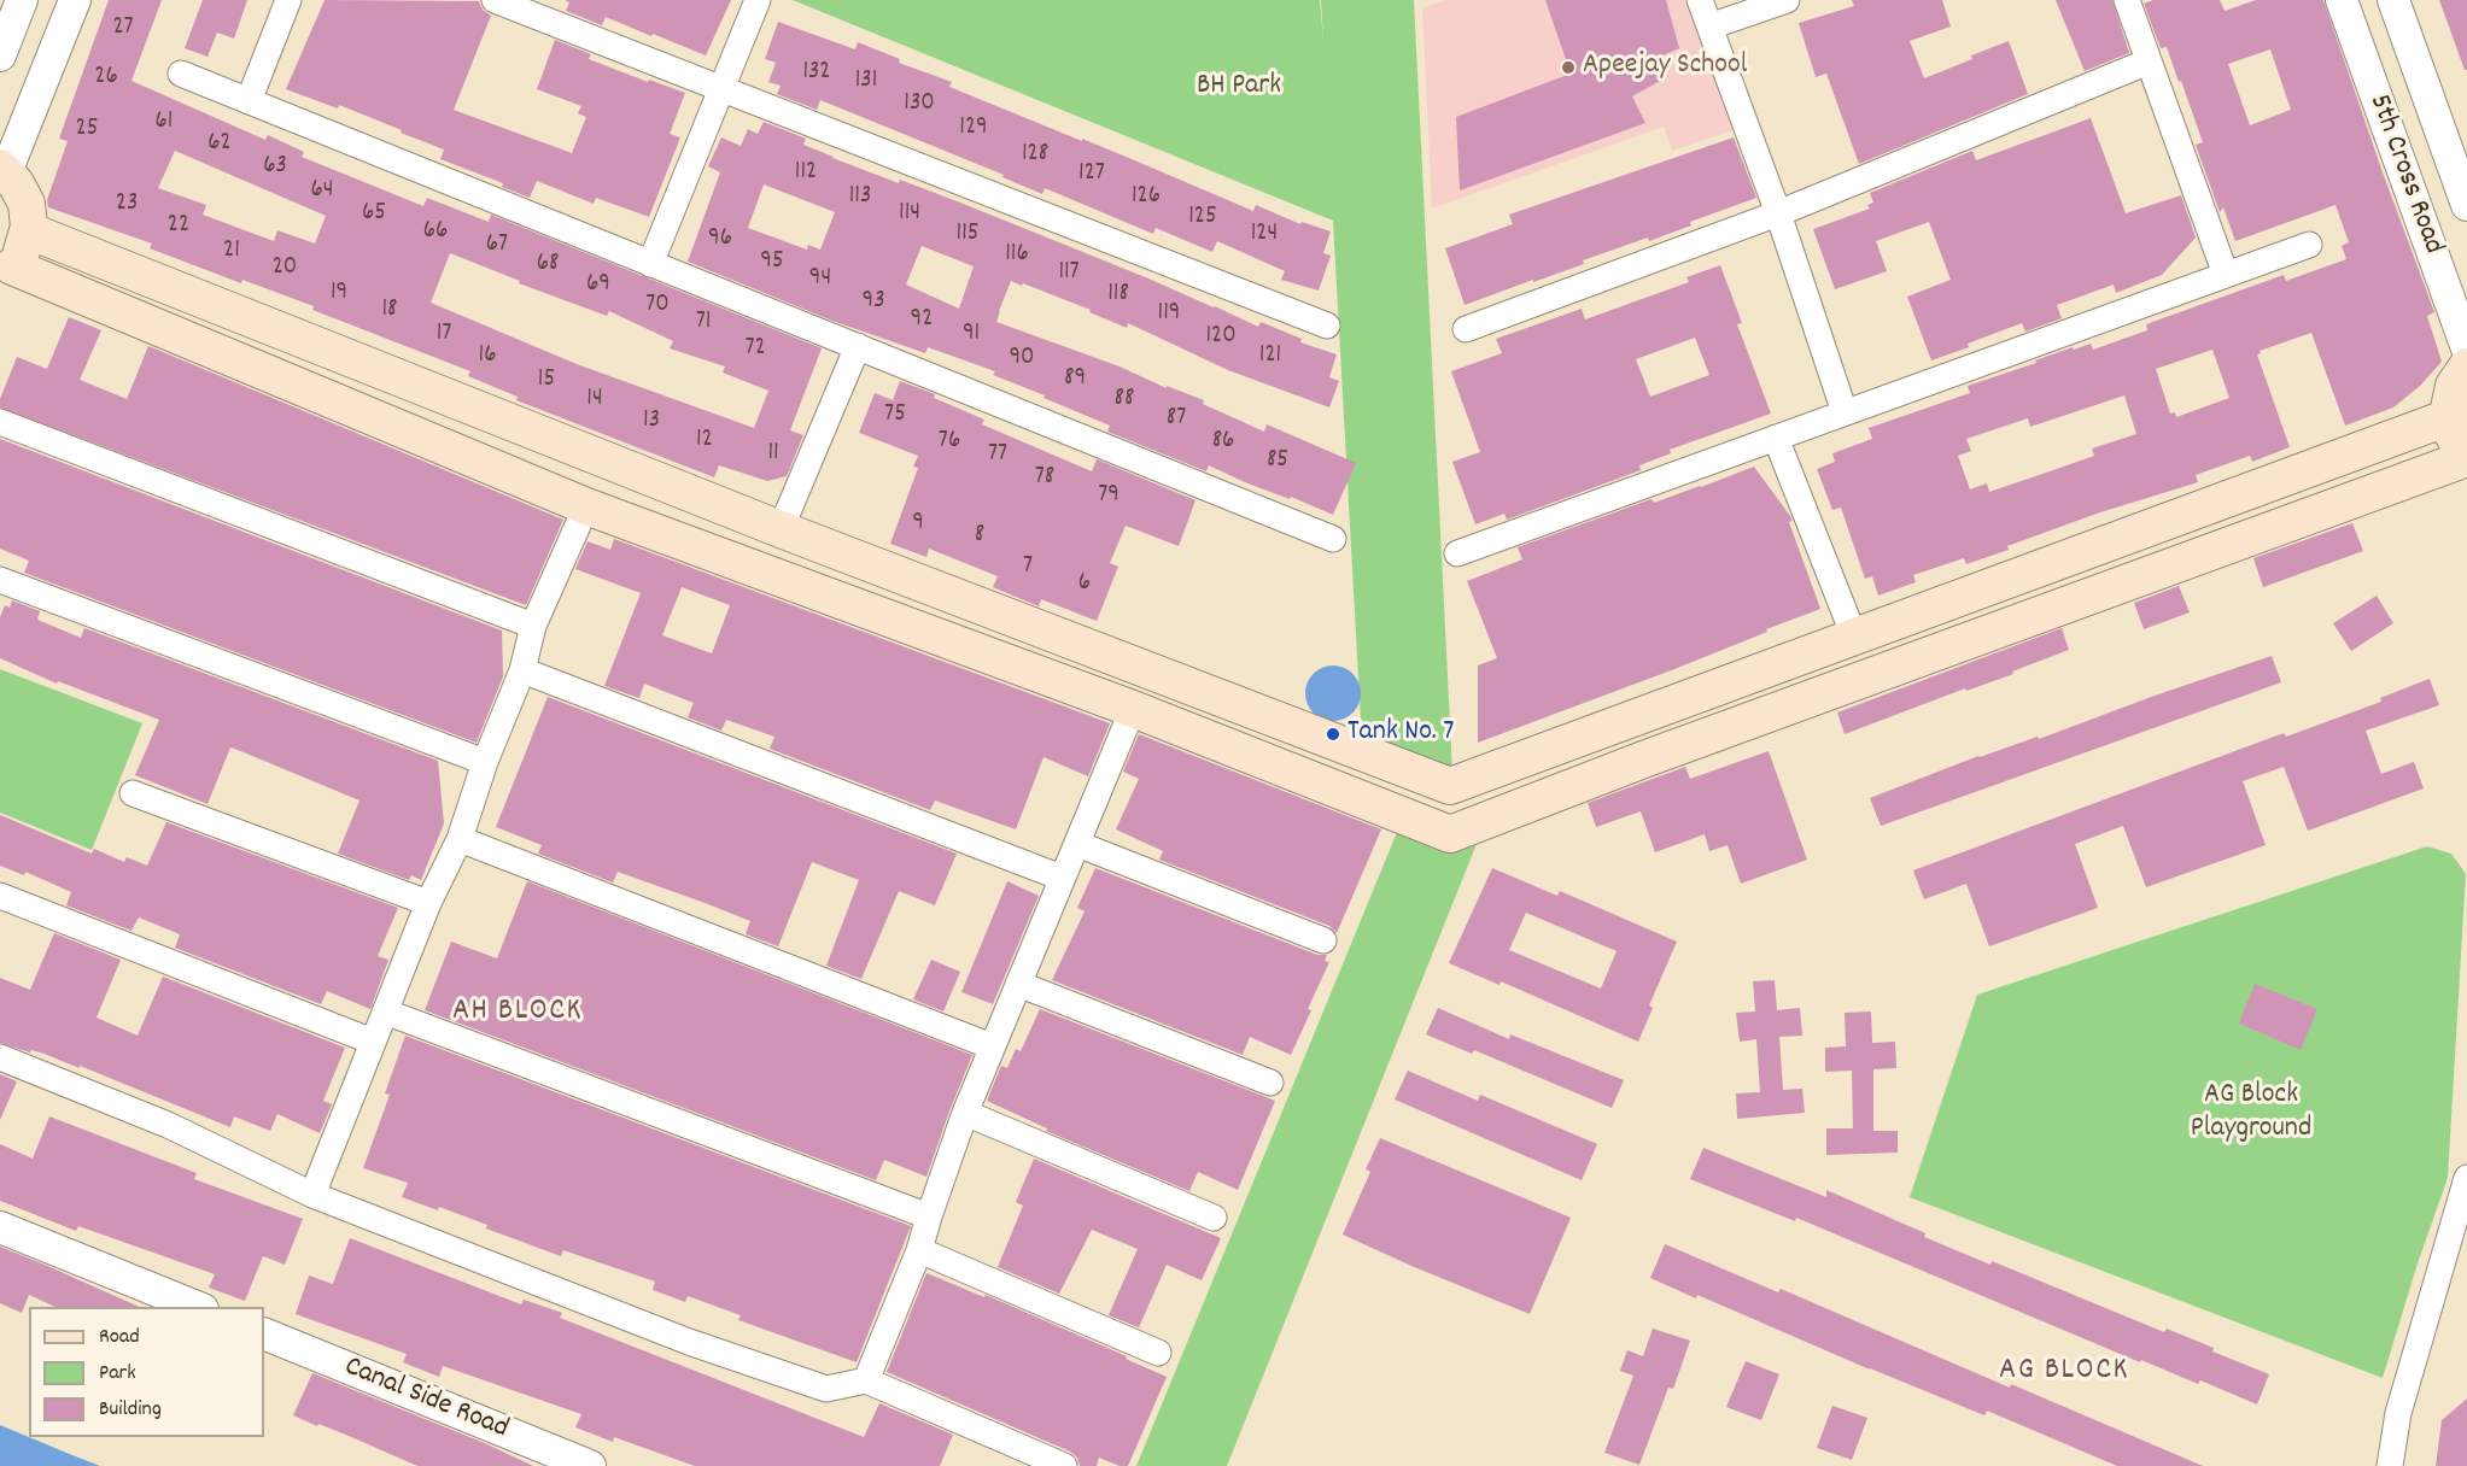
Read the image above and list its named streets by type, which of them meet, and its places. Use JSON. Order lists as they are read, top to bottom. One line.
{"streets":{"street":["5th Cross Road","Canal Side Road"]},"districts":["AH BLOCK","AG BLOCK"],"parks":["BH Park","AG Block Playground"],"places":["Apeejay School","Tank No. 7"],"house_numbers":["27","132","26","131","130","61","129","25","62","128","63","112","127","64","113","126","23","65","114","125","22","66","115","124","96","67","21","116","95","68","20","117","94","69","19","118","93","70","18","119","92","71","17","91","120","72","16","121","90","89","15","14","88","75","87","13","12","76","86","11","77","85","78","79","9","8","7","6"],"legend":["Road","Park","Building"]}
